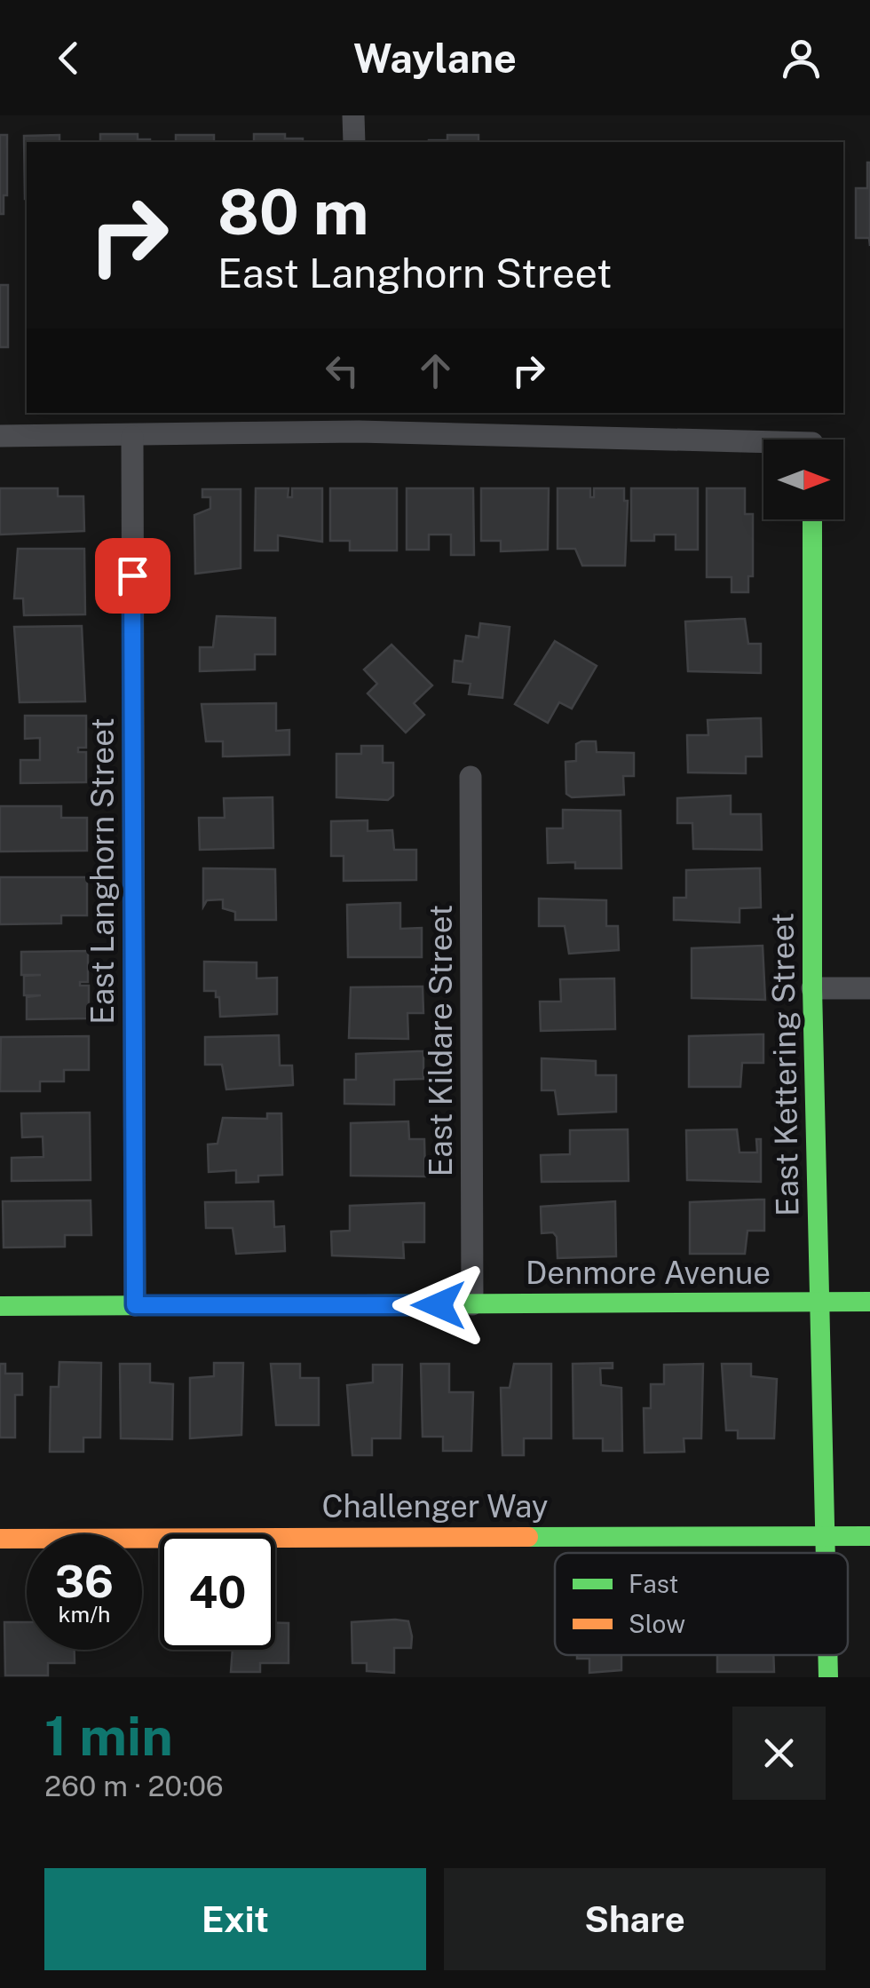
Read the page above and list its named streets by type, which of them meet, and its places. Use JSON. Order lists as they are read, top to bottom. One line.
{"streets":{"street":["East Langhorn Street","East Kildare Street","East Kettering Street","Denmore Avenue","Challenger Way"]},"crossings":[["East Langhorn Street","Denmore Avenue"],["East Kildare Street","Denmore Avenue"],["East Kettering Street","Denmore Avenue"],["East Kettering Street","Challenger Way"]],"legend":["Fast","Slow"],"north":"right","page":{"header":"Waylane","turn":["80 m","East Langhorn Street"],"speed":"36 km/h","limit":"40","heading":["1 min","260 m · 20:06"],"buttons":["Exit","Share"]}}
